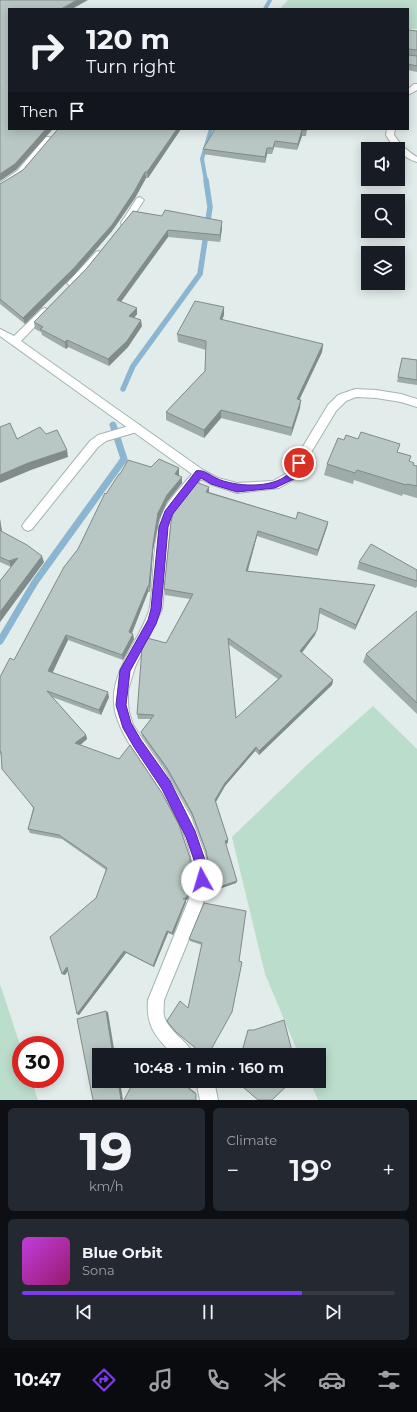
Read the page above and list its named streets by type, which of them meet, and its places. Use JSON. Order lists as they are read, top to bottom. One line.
{"page":{"turn":["120 m","Turn right"],"then":"Then","limit":"30","trip":"10:48 · 1 min · 160 m","tile":[["19","km/h"],"Climate"],"heat":["−","19°","+"],"song":["Blue Orbit","Sona"],"tabs":"10:47"}}
